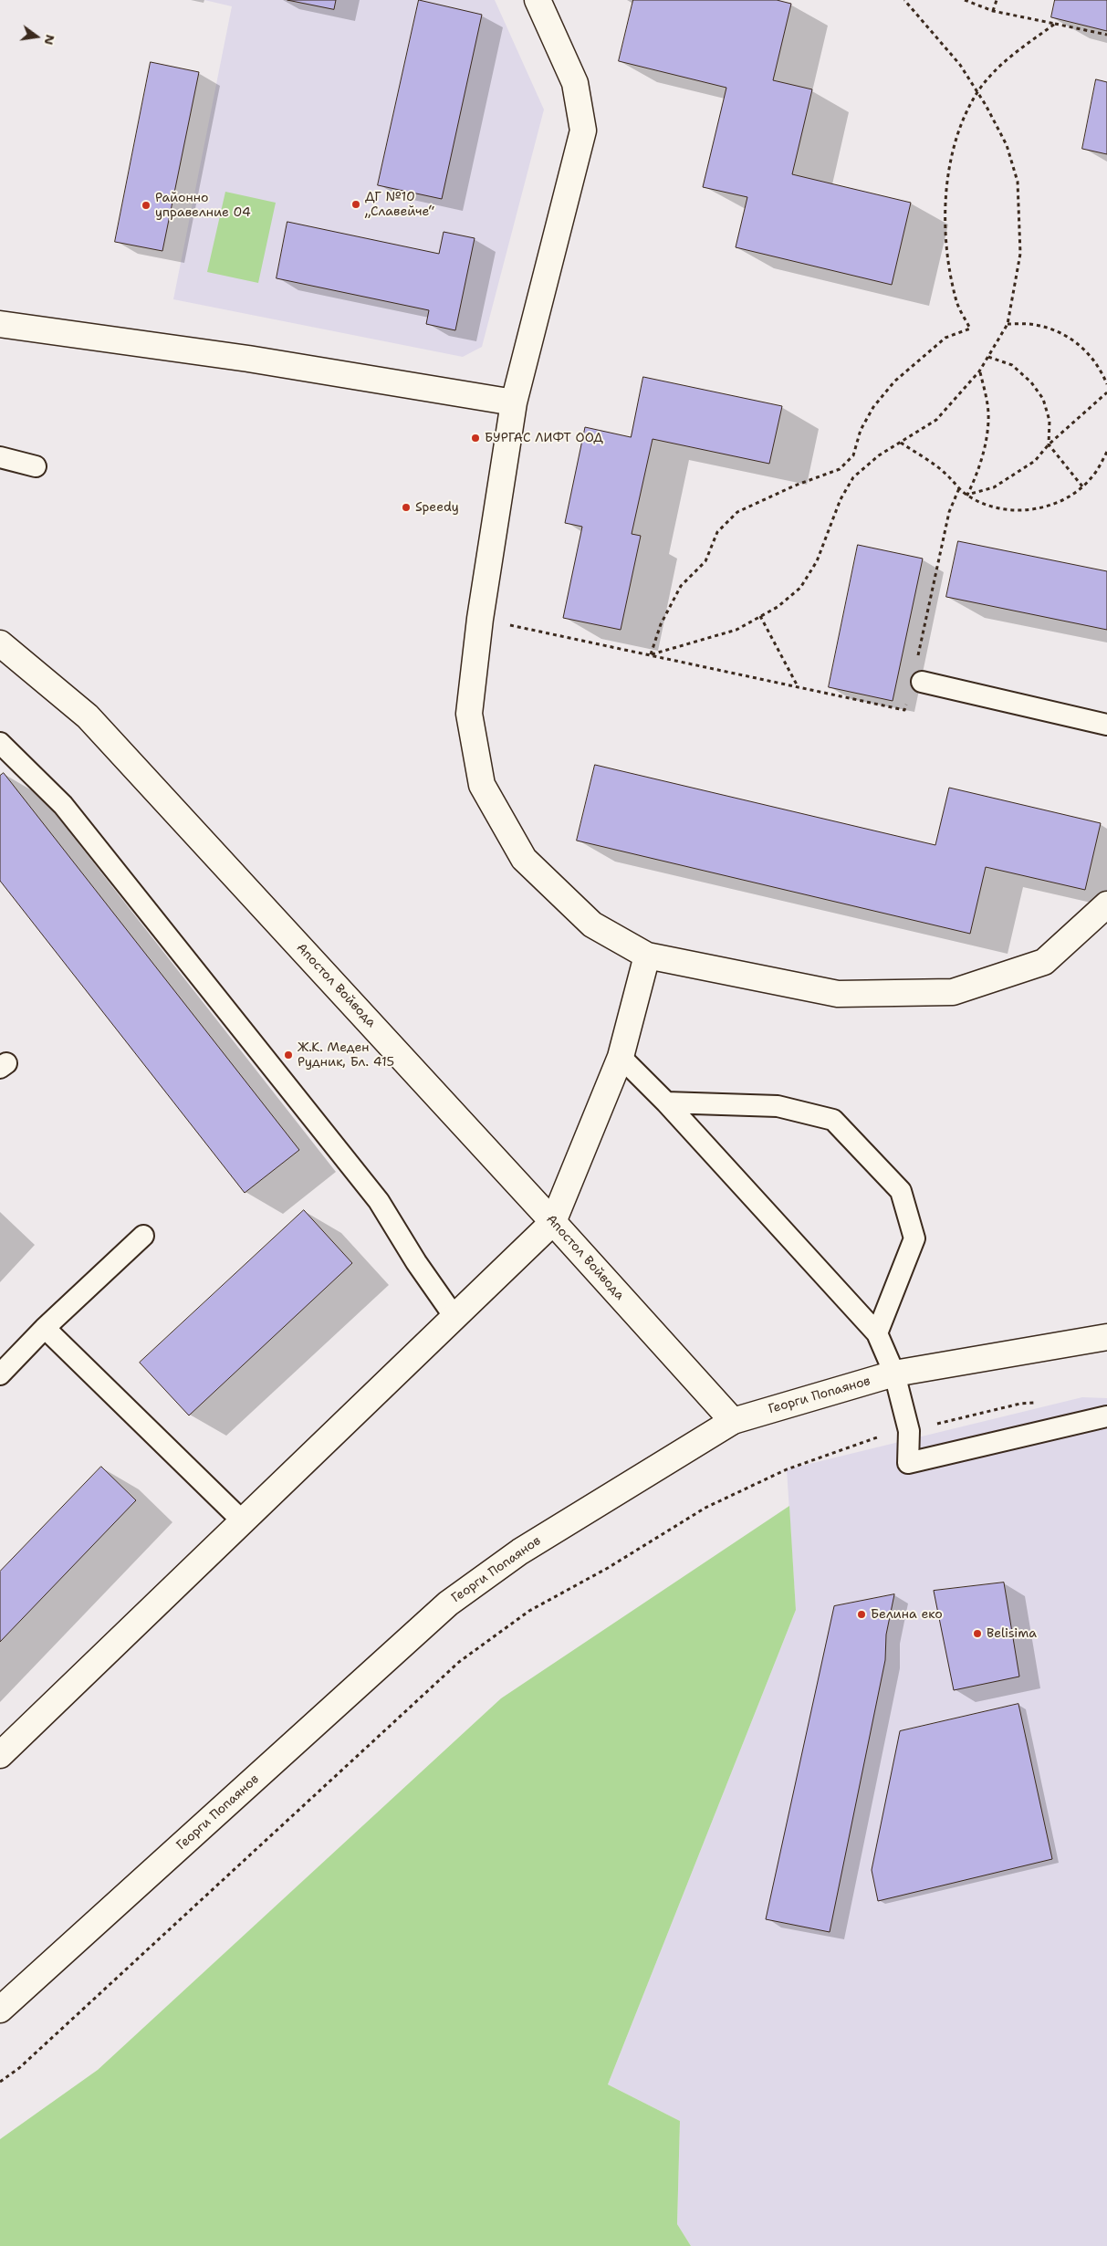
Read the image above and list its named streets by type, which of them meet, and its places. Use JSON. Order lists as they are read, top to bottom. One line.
{"streets":{"street":["Апостол Войвода","Георги Попаянов"]},"crossings":[["Апостол Войвода","Георги Попаянов"]],"places":["ДГ №10 „Славейче“","Районно управелние 04","БУРГАС ЛИФТ ООД","Speedy","Ж.К. Меден Рудник, Бл. 415","Белина еко","Belisima"],"north":"right"}
